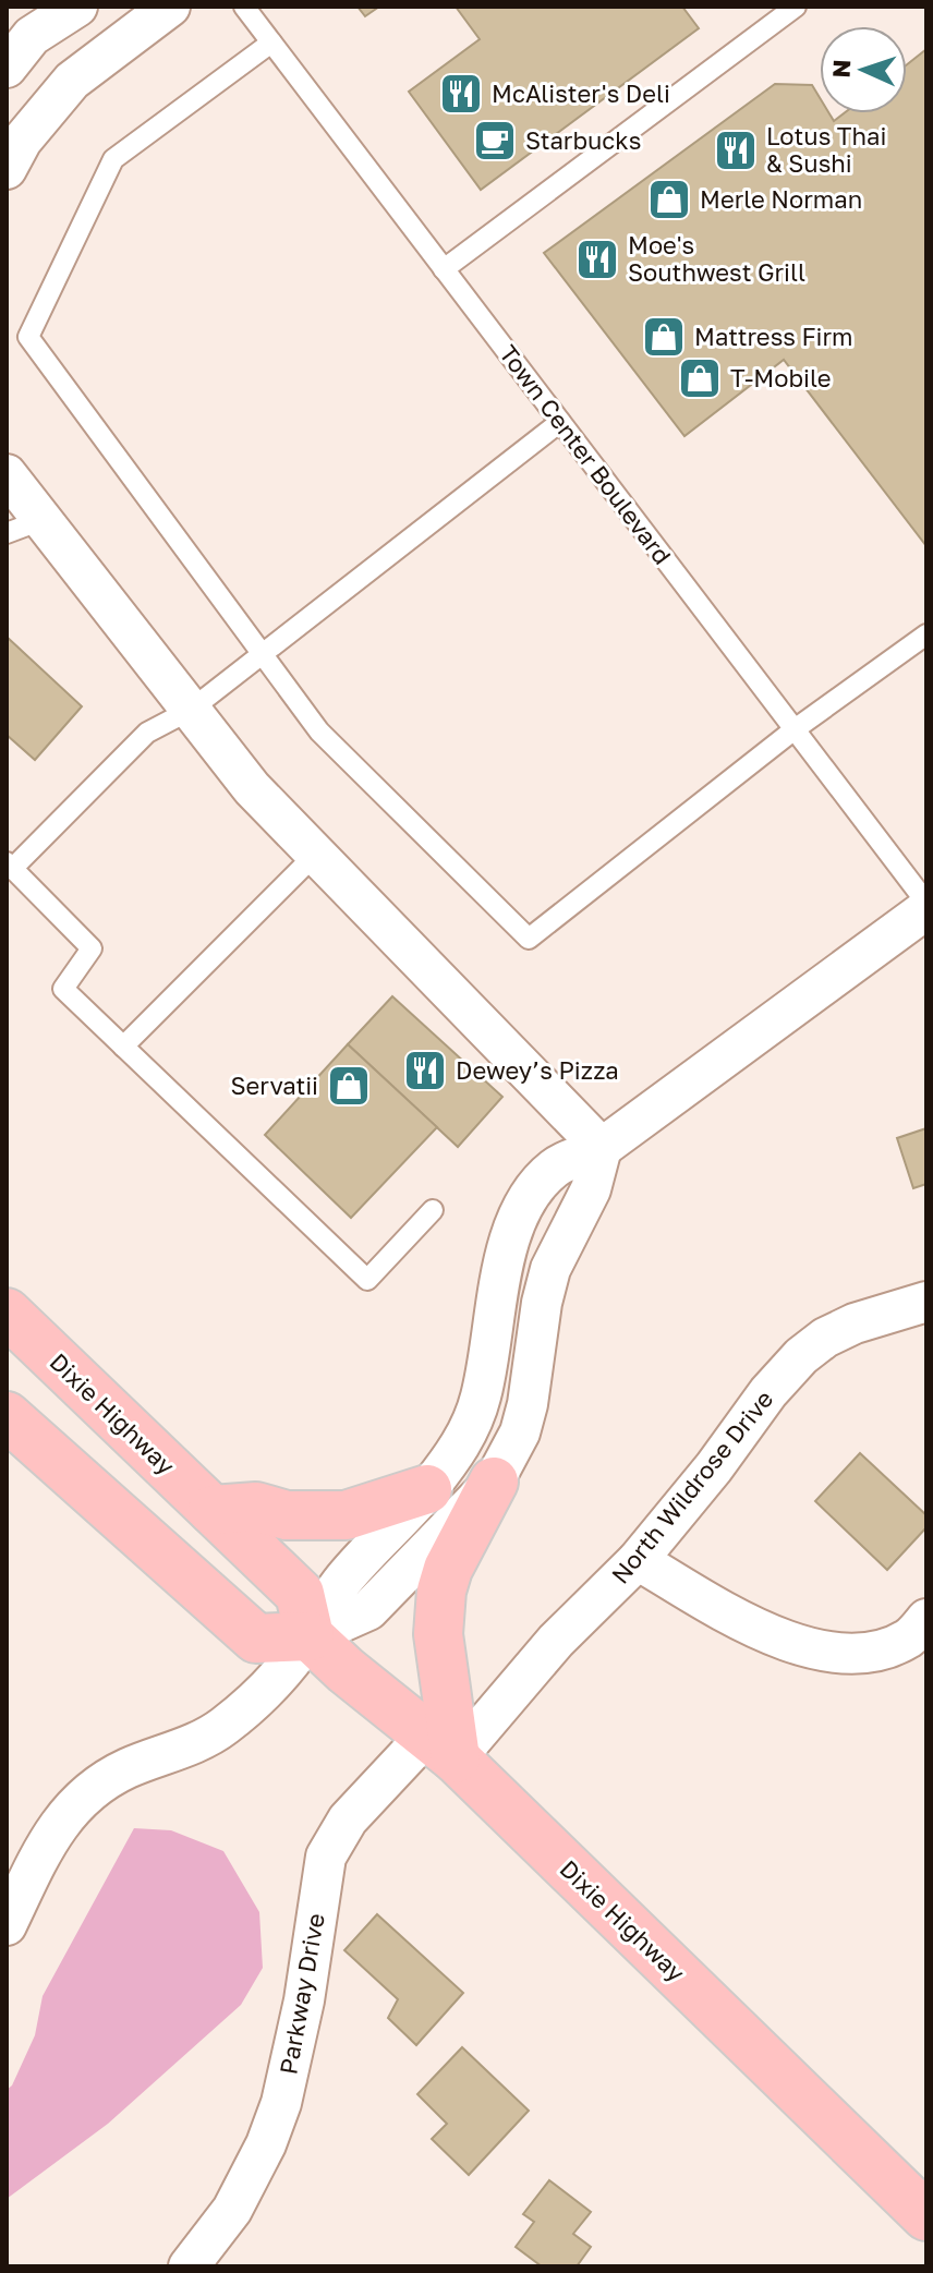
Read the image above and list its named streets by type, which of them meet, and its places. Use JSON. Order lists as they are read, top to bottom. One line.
{"streets":{"main road":["Dixie Highway"],"street":["Town Center Boulevard","North Wildrose Drive","Parkway Drive"]},"crossings":[["Town Center Boulevard","Dixie Highway"],["Dixie Highway","North Wildrose Drive"],["Dixie Highway","Parkway Drive"],["North Wildrose Drive","Parkway Drive"]],"places":{"restaurant":["McAlister's Deli","Lotus Thai & Sushi","Moe's Southwest Grill","Dewey’s Pizza"],"cafe":["Starbucks"],"shop":["Merle Norman","Mattress Firm","T-Mobile","Servatii"]},"north":"left"}
